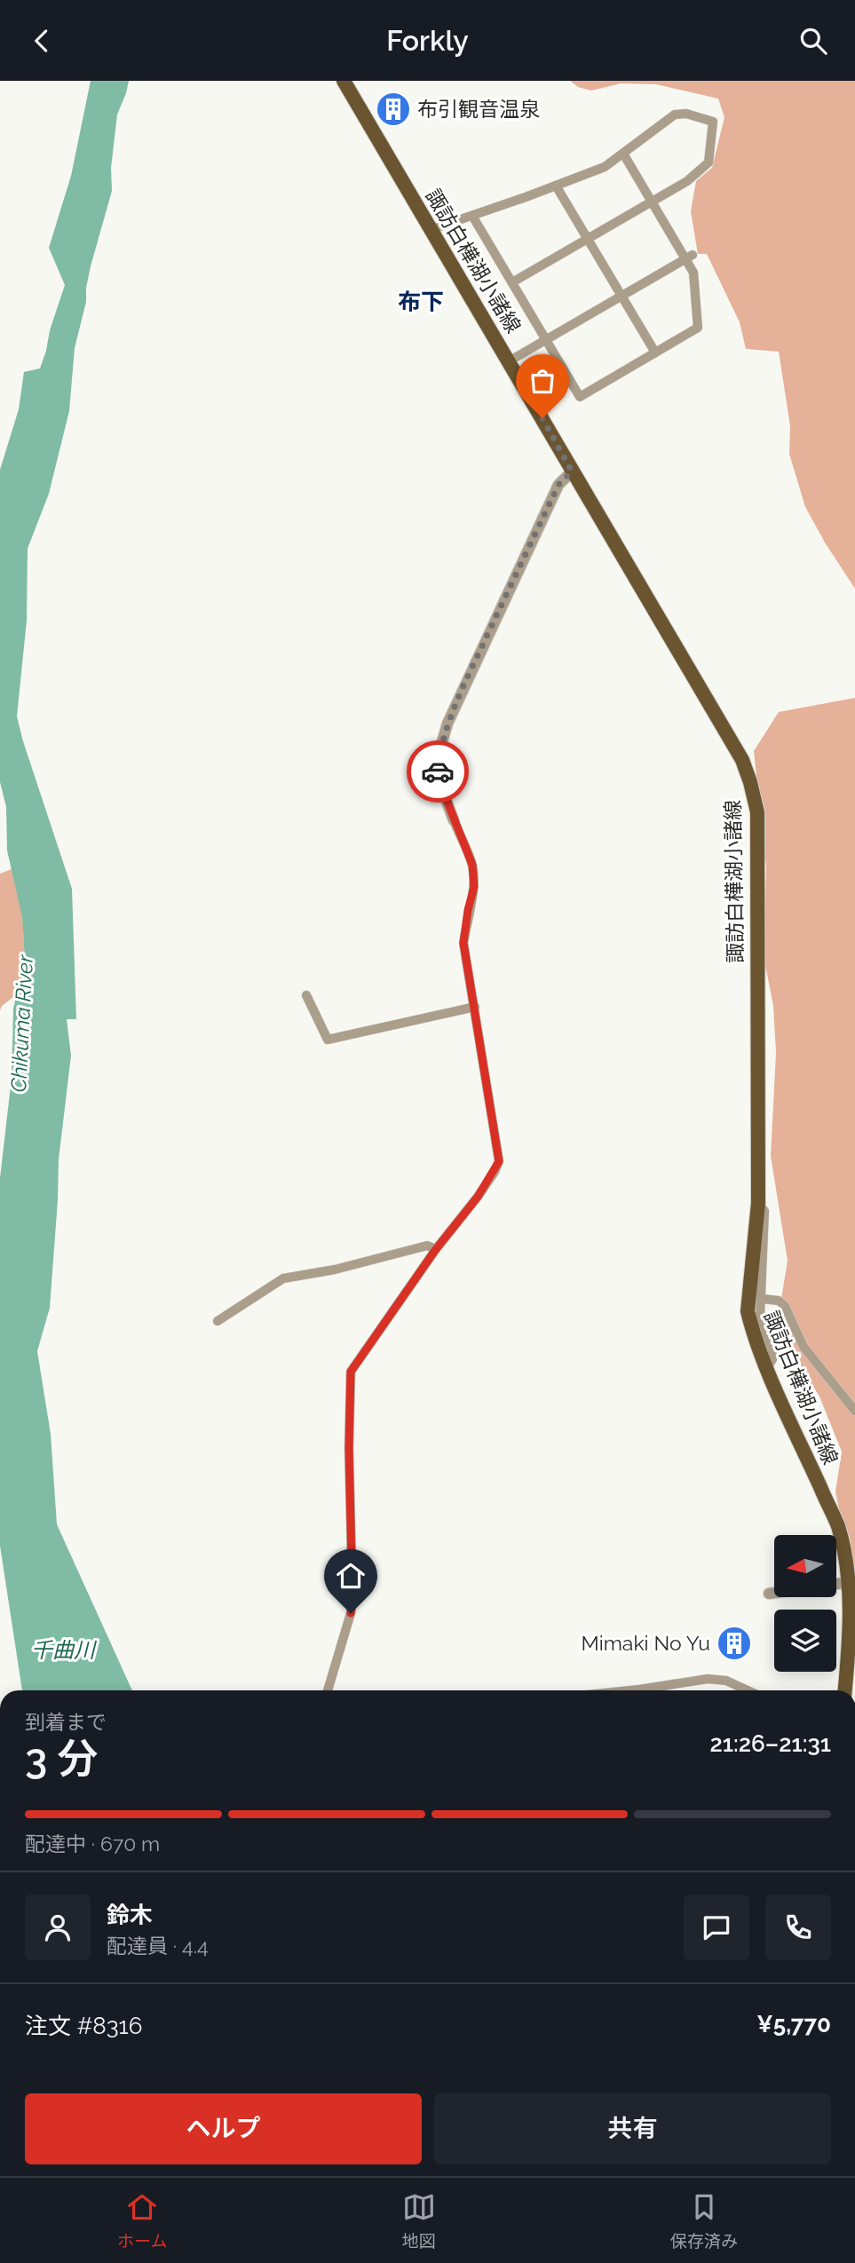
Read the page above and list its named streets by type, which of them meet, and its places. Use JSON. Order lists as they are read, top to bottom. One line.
{"streets":{"main road":["諏訪白樺湖小諸線"]},"districts":["布下"],"water":["Chikuma River","千曲川"],"places":{"building":["布引観音温泉","Mimaki No Yu"]},"north":"left","page":{"header":"Forkly","heading":["3 分","到着まで","21:26–21:31"],"panel":["鈴木","配達員 · 4.4","注文 #8316","¥5,770"],"bar":"配達中 · 670 m","buttons":["ヘルプ","共有"],"tabs":["ホーム","地図","保存済み"]}}
